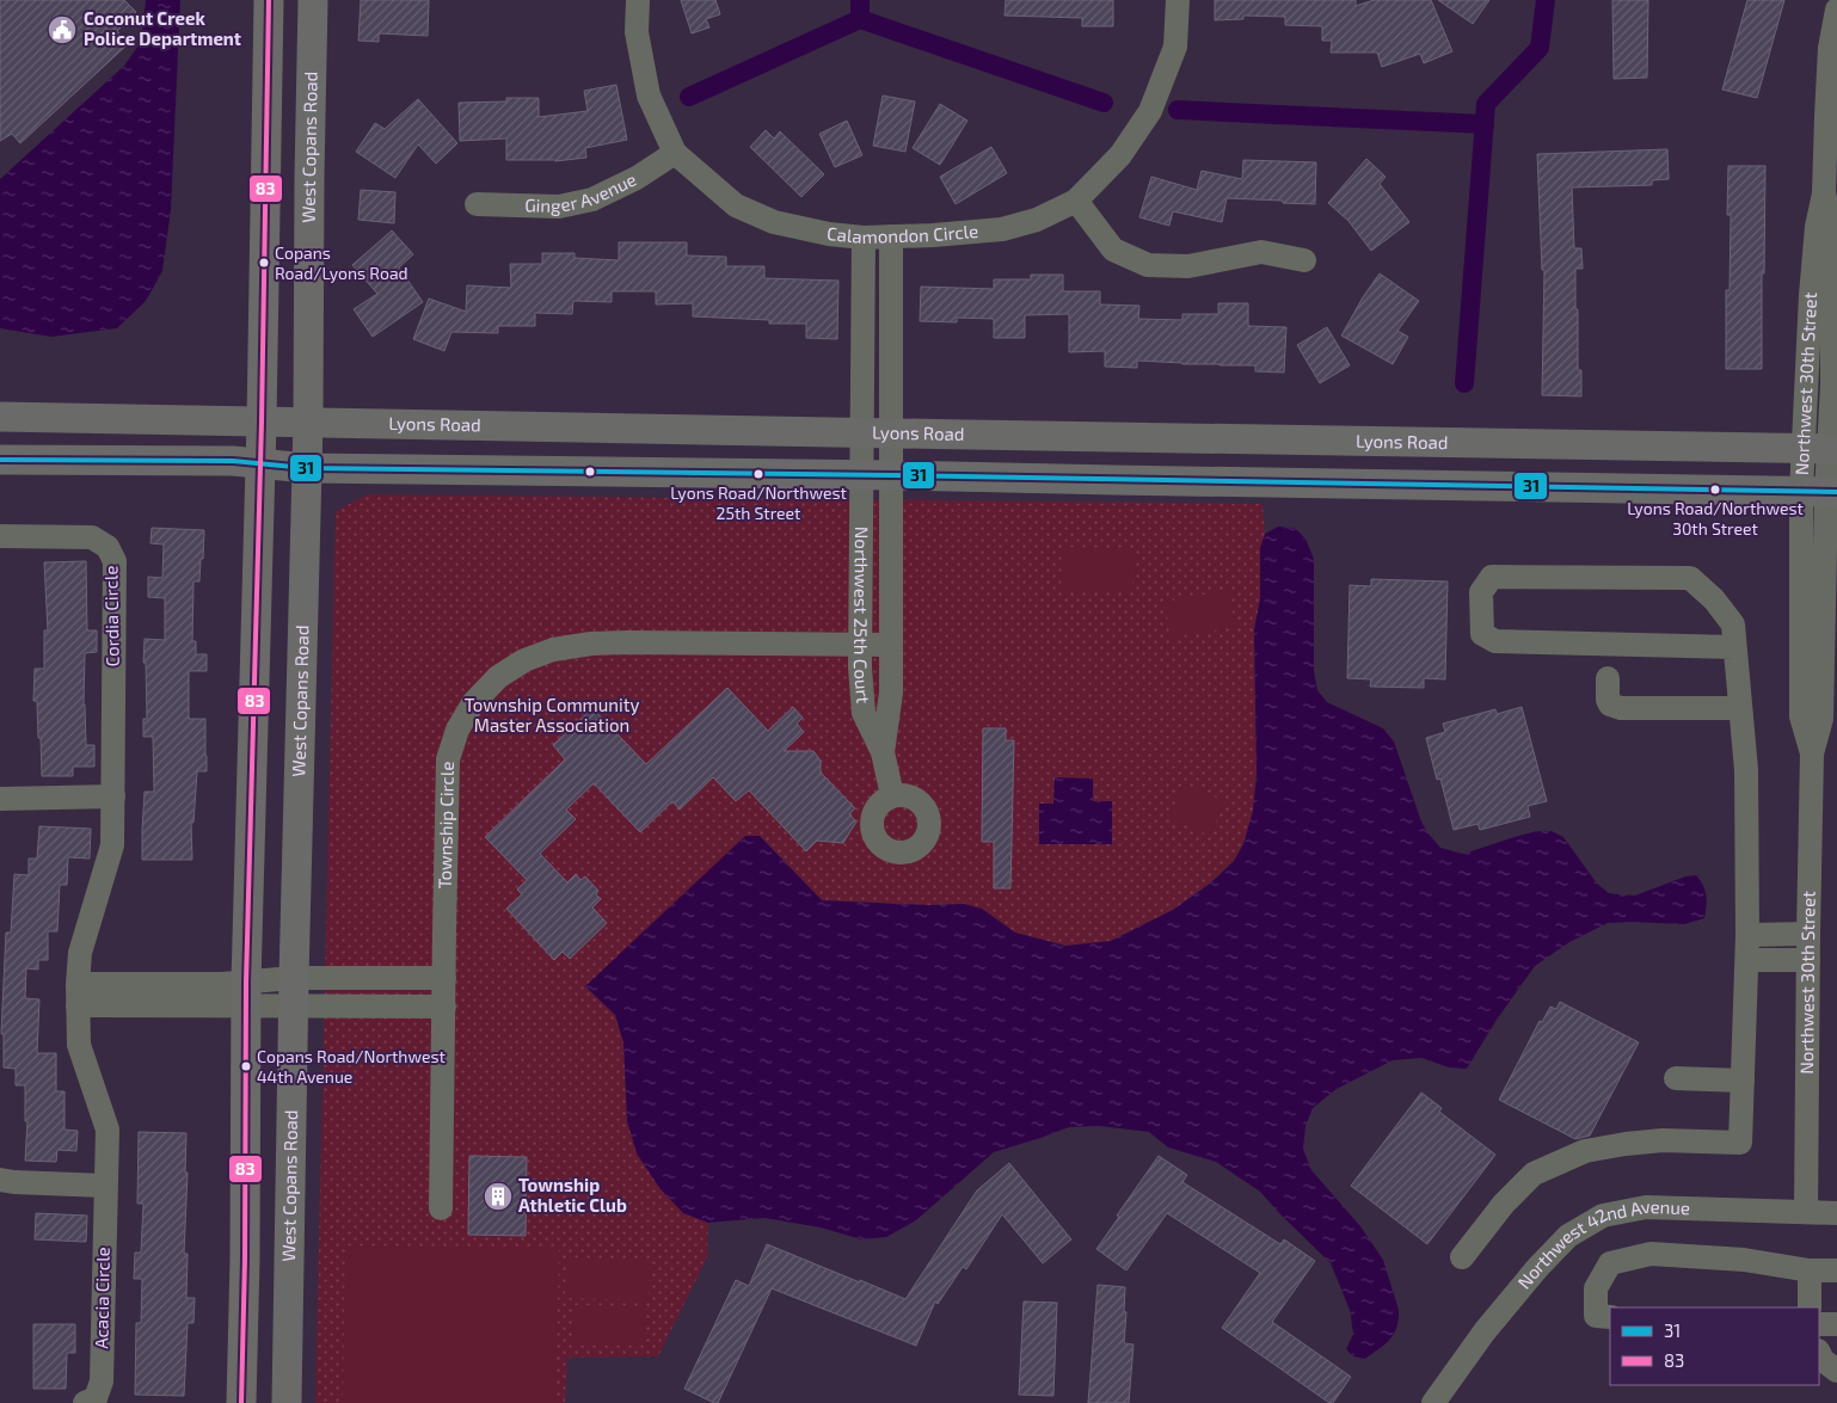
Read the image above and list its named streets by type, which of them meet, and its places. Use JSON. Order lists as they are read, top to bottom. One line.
{"streets":{"main road":["West Copans Road","Lyons Road"],"street":["Ginger Avenue","Calamondon Circle","Northwest 30th Street","Cordia Circle","Northwest 25th Court","Township Circle","Northwest 42nd Avenue","Acacia Circle"]},"crossings":[["West Copans Road","Lyons Road"],["Ginger Avenue","Calamondon Circle"],["Northwest 30th Street","Lyons Road"],["Northwest 30th Street","Northwest 42nd Avenue"],["Cordia Circle","Acacia Circle"],["Northwest 25th Court","Township Circle"]],"parks":["Township Community Master Association"],"places":{"public building":["Coconut Creek Police Department"],"other":["Copans Road/Lyons Road","Lyons Road/Northwest 25th Street","Lyons Road/Northwest 30th Street","Copans Road/Northwest 44th Avenue"],"building":["Township Athletic Club"]},"lines":["transit line 83","transit line 31"],"legend":["31","83"]}
